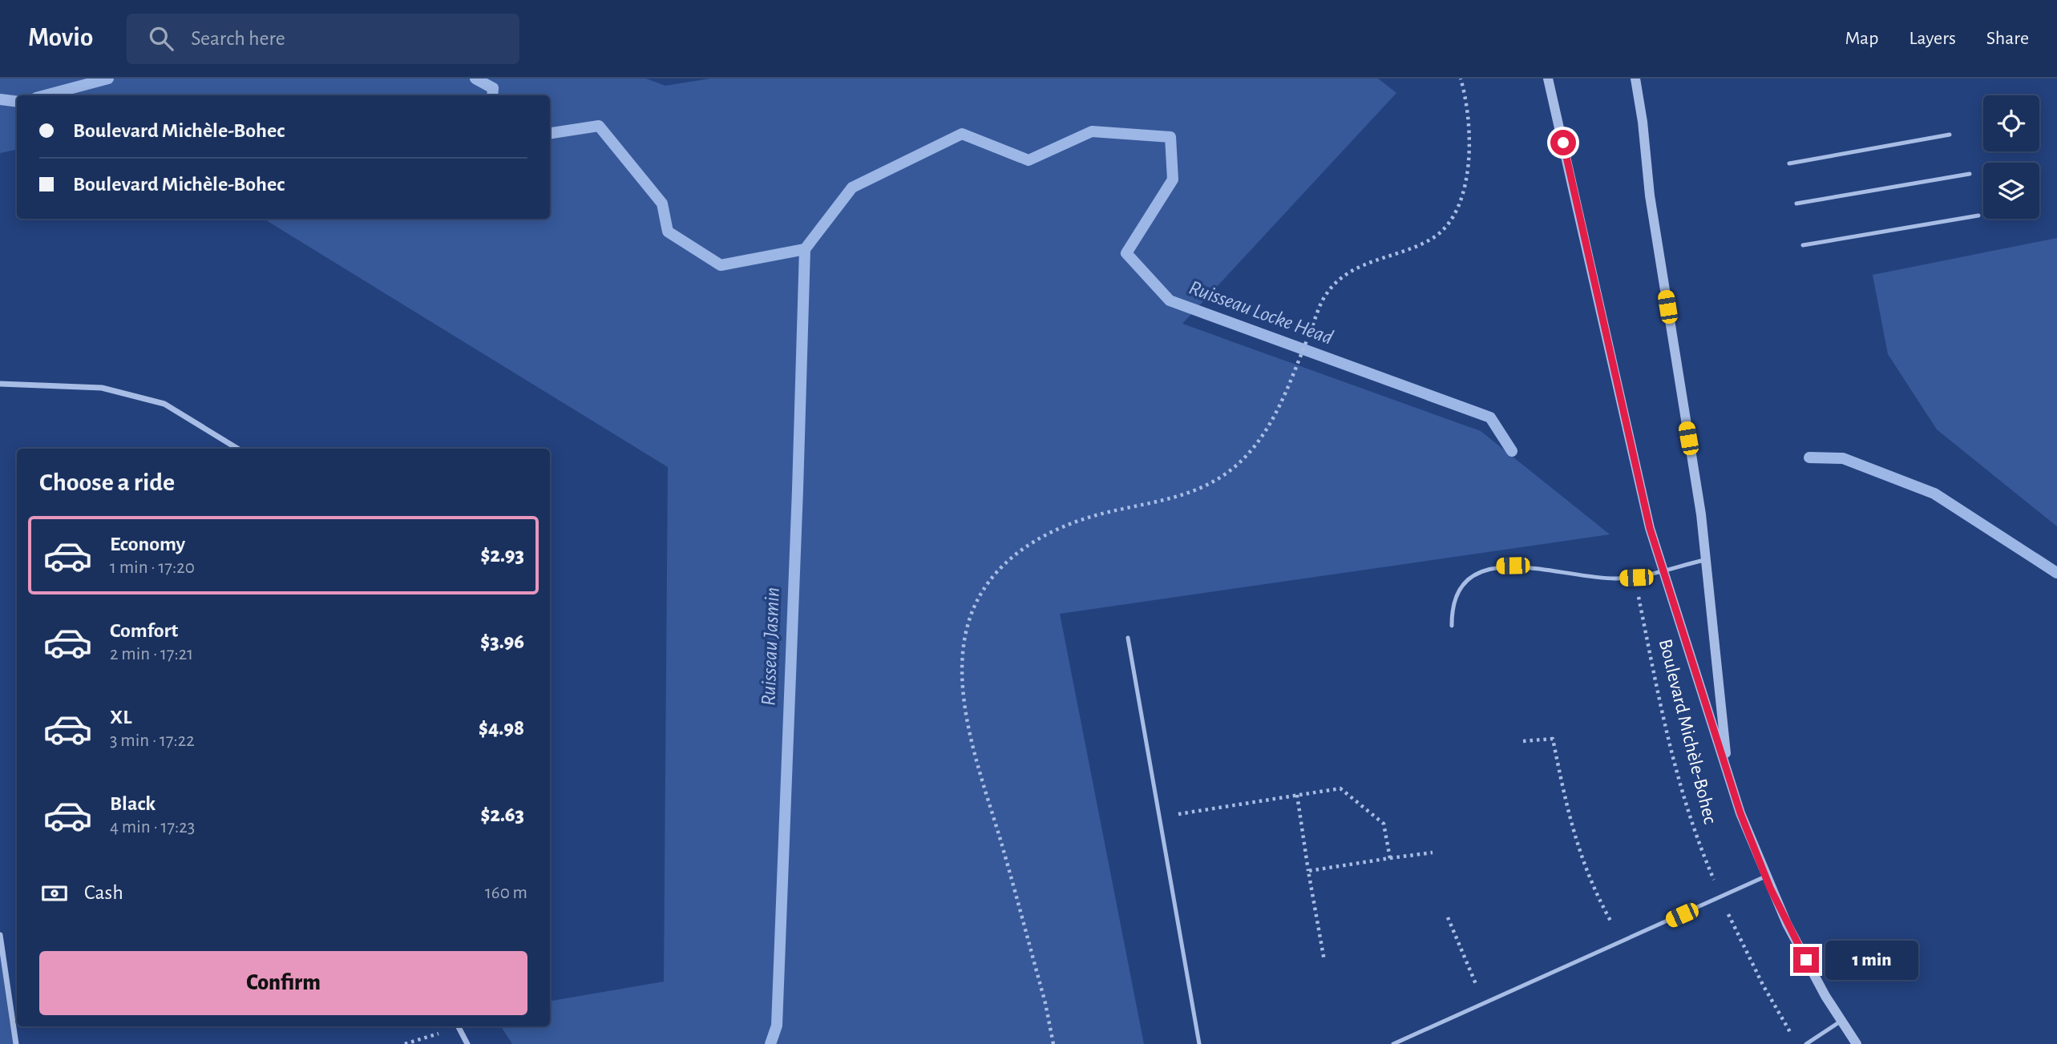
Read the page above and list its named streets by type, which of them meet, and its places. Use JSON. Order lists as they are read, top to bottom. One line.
{"streets":{"street":["Boulevard Michèle-Bohec"]},"water":["Ruisseau Locke Head","Ruisseau Jasmin"],"page":{"header":"Movio","search":"Search here","nav":["Map","Layers","Share"],"banner":["Boulevard Michèle-Bohec","Boulevard Michèle-Bohec"],"heading":"Choose a ride","list":[{"name":"Economy","note":"1 min · 17:20","value":"$2.93"},{"name":"Comfort","note":"2 min · 17:21","value":"$3.96"},{"name":"XL","note":"3 min · 17:22","value":"$4.98"},{"name":"Black","note":"4 min · 17:23","value":"$2.63"}],"pay":["Cash","160 m"],"buttons":"Confirm","bubble":"1 min"}}
